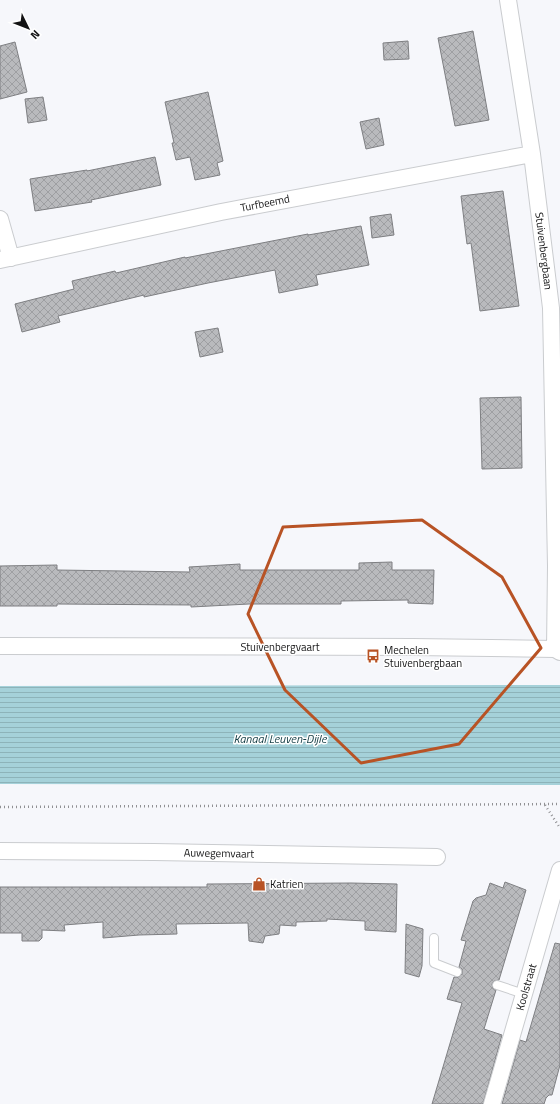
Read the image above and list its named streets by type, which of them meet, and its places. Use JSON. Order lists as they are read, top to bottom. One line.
{"streets":{"street":["Turfbeemd","Stuivenbergbaan","Stuivenbergvaart","Auwegemvaart","Koolstraat"]},"crossings":[["Turfbeemd","Stuivenbergbaan"],["Stuivenbergbaan","Stuivenbergvaart"]],"water":["Kanaal Leuven-Dijle"],"places":{"bus stop":["Mechelen Stuivenbergbaan"],"shop":["Katrien"]},"north":"bottom right"}
